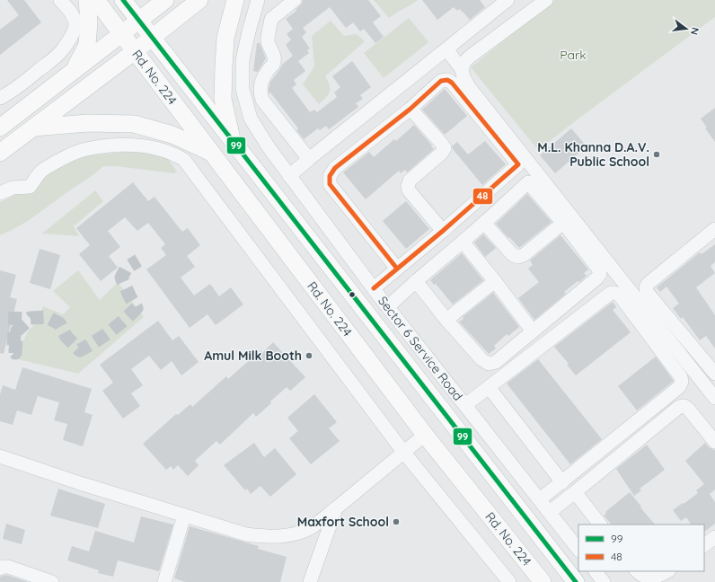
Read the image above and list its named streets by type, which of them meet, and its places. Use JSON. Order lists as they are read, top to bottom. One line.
{"streets":{"main road":["Rd. No. 224"],"street":["Sector 6 Service Road"]},"parks":["Park"],"places":["M.L. Khanna D.A.V. Public School","Amul Milk Booth","Maxfort School"],"lines":["transit line 99","transit line 48"],"legend":["99","48"],"north":"right"}
